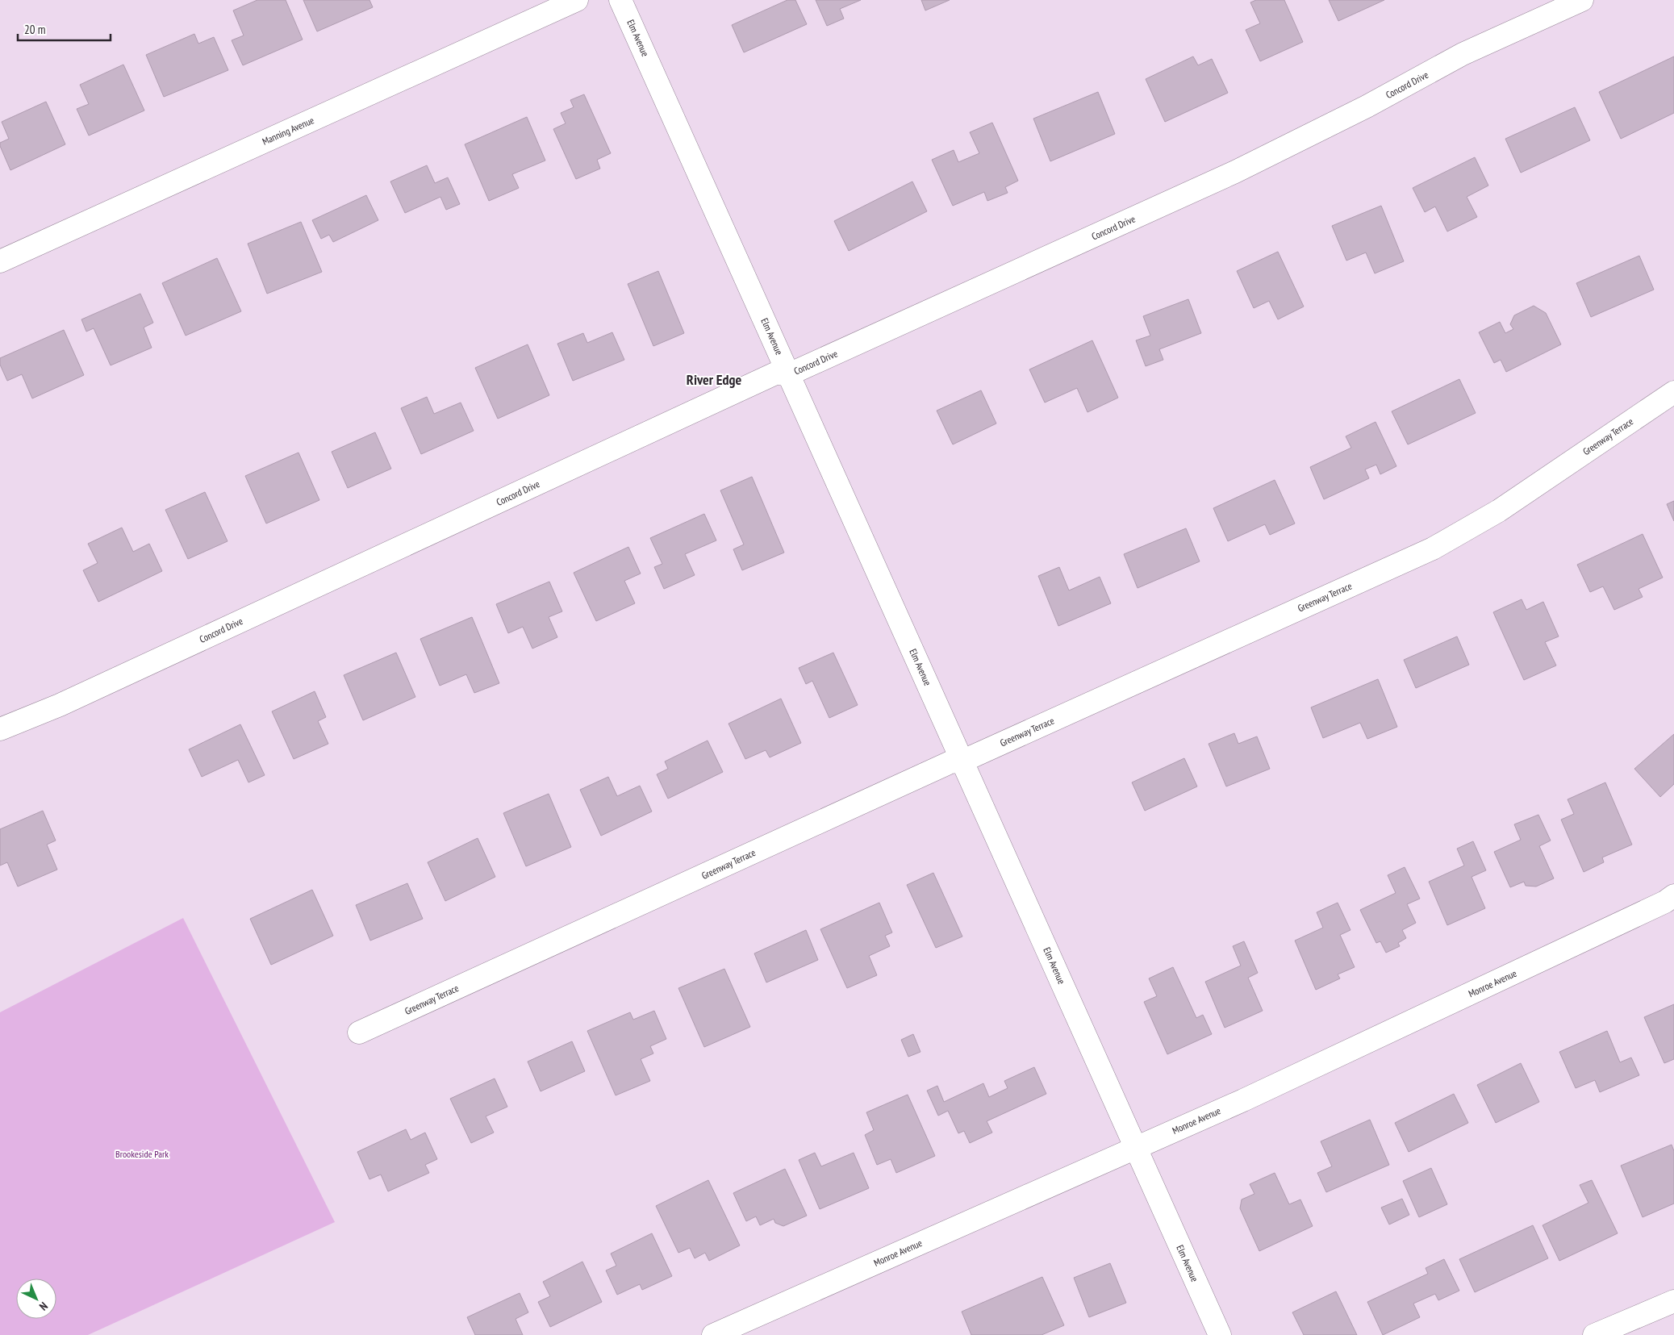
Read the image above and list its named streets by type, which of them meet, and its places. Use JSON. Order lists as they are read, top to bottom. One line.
{"streets":{"street":["Elm Avenue","Concord Drive","Manning Avenue","Greenway Terrace","Monroe Avenue"]},"crossings":[["Elm Avenue","Concord Drive"],["Elm Avenue","Greenway Terrace"],["Elm Avenue","Monroe Avenue"]],"districts":["River Edge"],"parks":["Brookeside Park"],"scale_bar":"20 m","north":"bottom right"}
